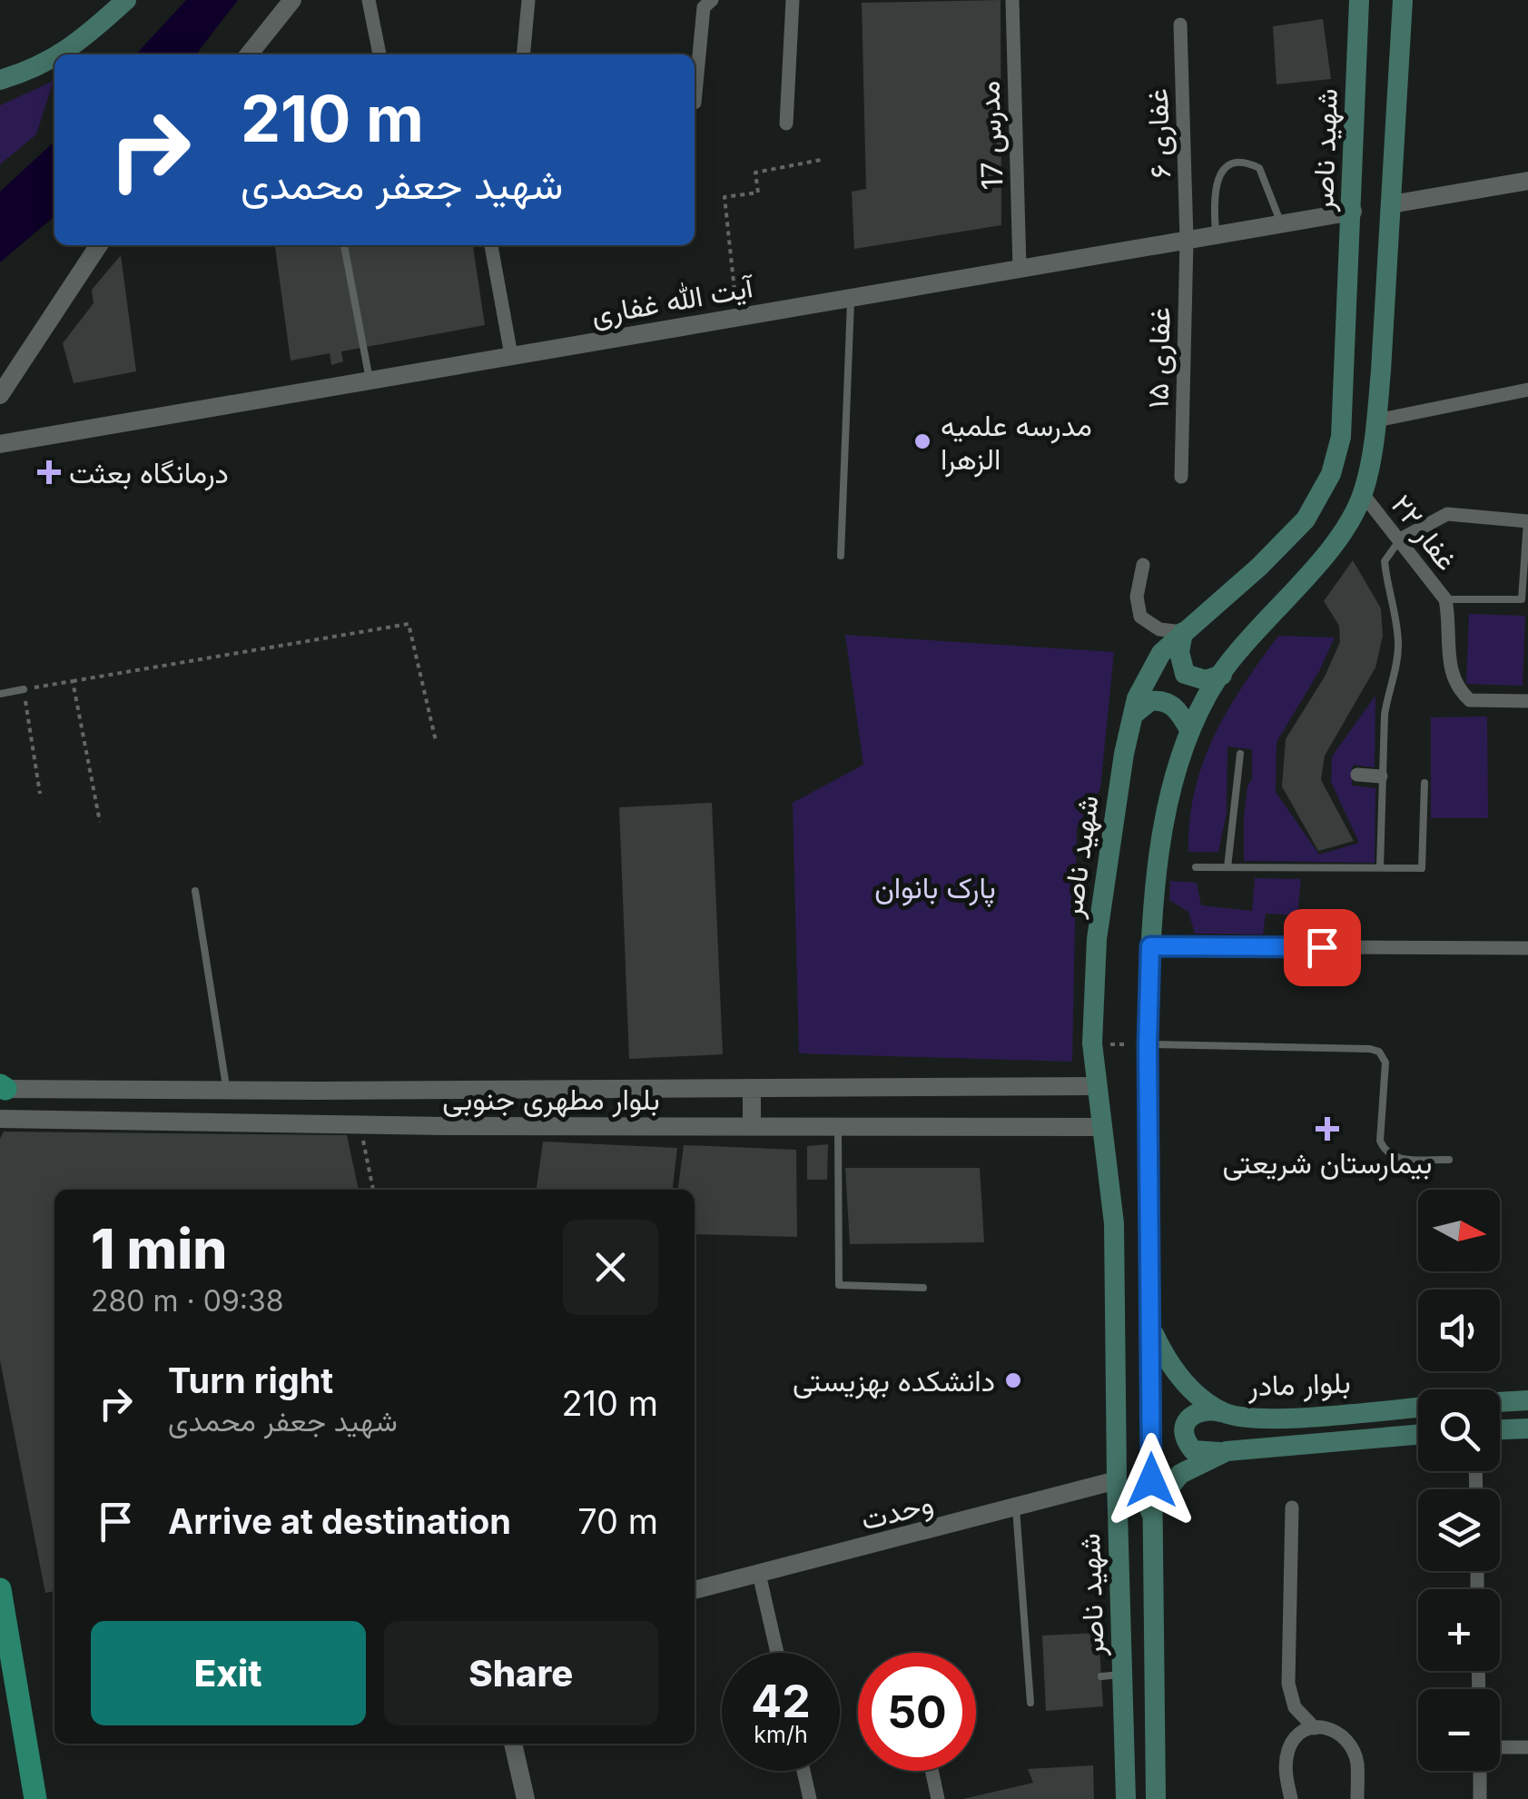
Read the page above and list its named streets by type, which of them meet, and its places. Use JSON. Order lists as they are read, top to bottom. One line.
{"streets":{"main road":["شهید ناصر","بلوار مادر"],"street":["غفاری ۶","مدرس 17","آیت الله غفاری","غفاری ۱۵","غفار ۲۲","بلوار مطهری جنوبی","وحدت"]},"crossings":[["غفاری ۶","آیت الله غفاری"],["غفاری ۶","غفاری ۱۵"],["مدرس 17","آیت الله غفاری"],["شهید ناصر","آیت الله غفاری"],["شهید ناصر","غفار ۲۲"],["شهید ناصر","بلوار مطهری جنوبی"],["شهید ناصر","بلوار مادر"],["شهید ناصر","وحدت"],["آیت الله غفاری","غفاری ۱۵"]],"parks":["پارک بانوان"],"places":{"other":["مدرسه علمیه الزهرا","دانشکده بهزیستی"],"health":["درمانگاه بعثت","بیمارستان شریعتی"]},"north":"right","page":{"turn":["210 m","شهید جعفر محمدی"],"map_buttons":["+","−"],"heading":["1 min","280 m · 09:38"],"list":[{"name":"Turn right","note":"شهید جعفر محمدی","value":"210 m"},{"name":"Arrive at destination","value":"70 m"}],"buttons":["Exit","Share"],"speed":"42 km/h","limit":"50"}}
